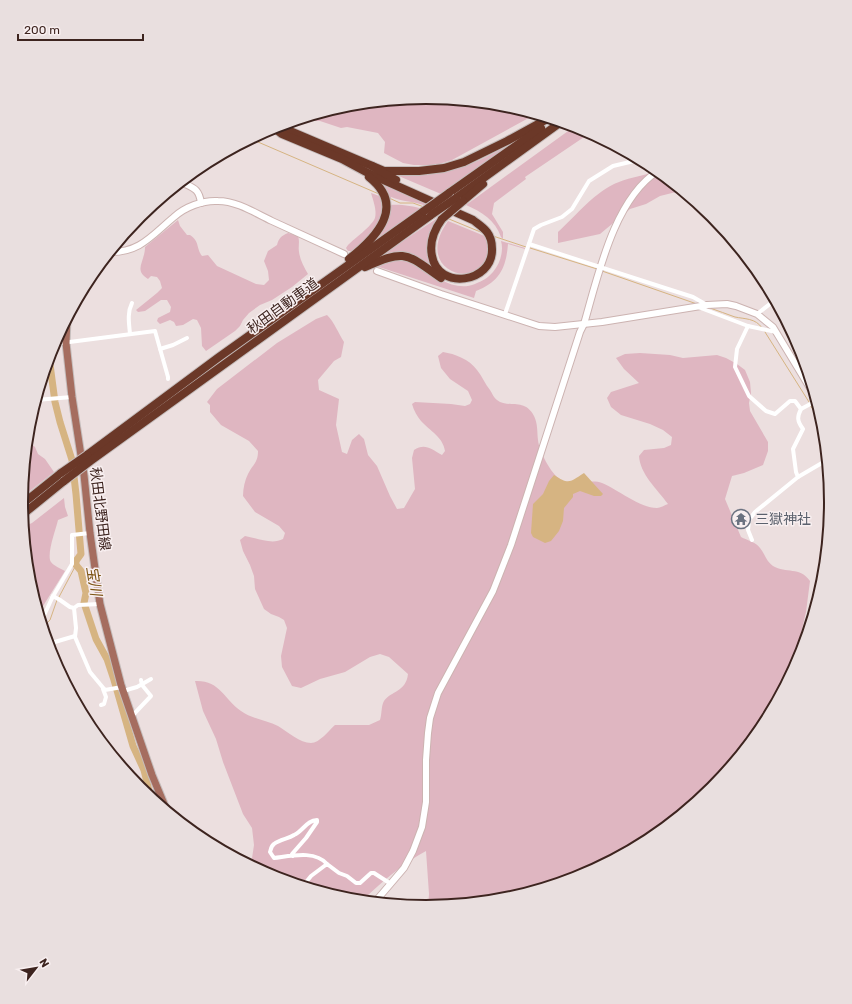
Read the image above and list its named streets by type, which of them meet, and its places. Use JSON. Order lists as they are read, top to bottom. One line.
{"streets":{"highway":["秋田自動車道"],"main road":["秋田北野田線"]},"water":["宝川"],"places":{"temple":["三獄神社"]},"scale_bar":"200 m","north":"top right"}
